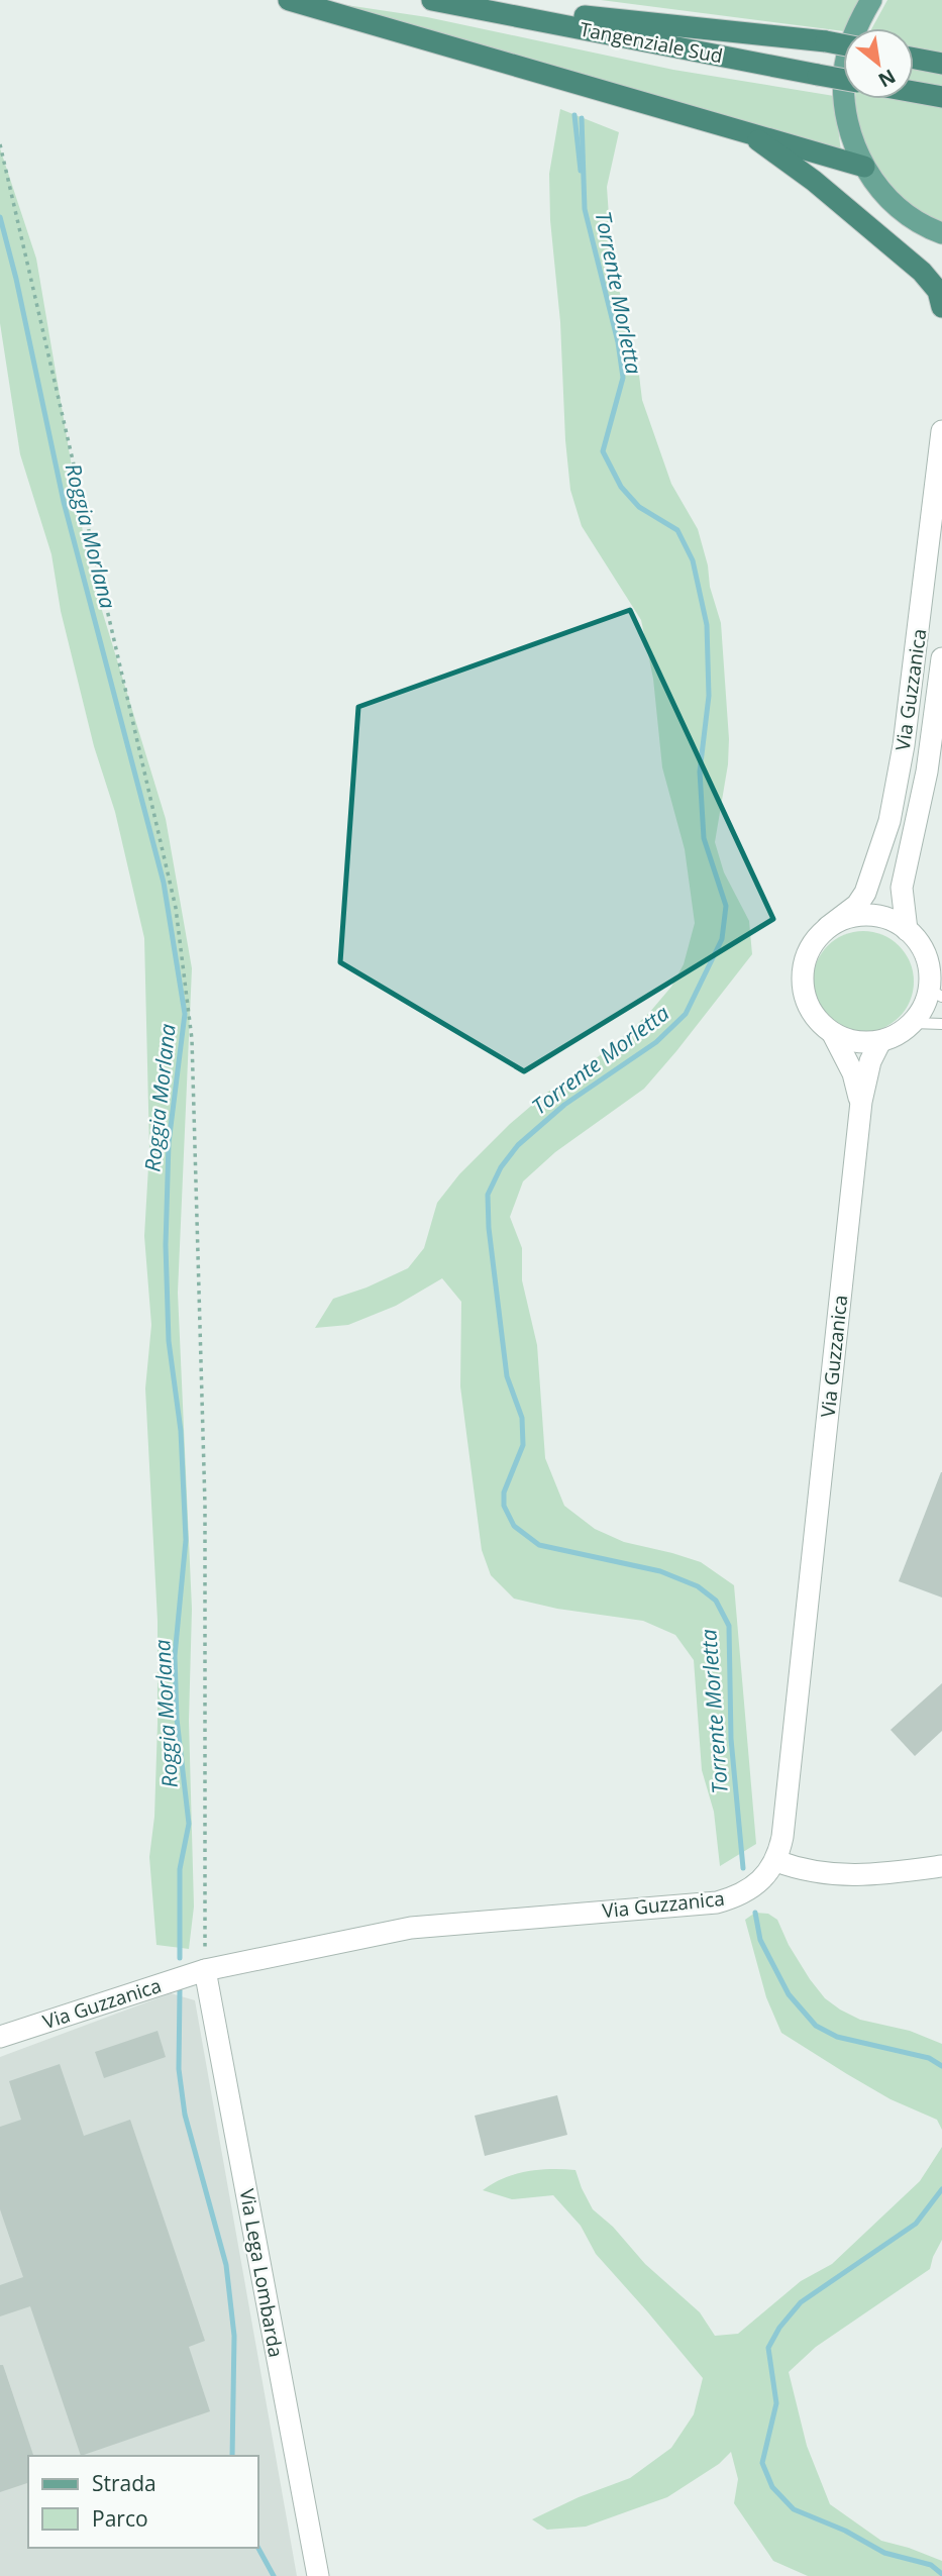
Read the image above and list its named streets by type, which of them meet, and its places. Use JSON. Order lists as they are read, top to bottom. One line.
{"streets":{"highway":["Tangenziale Sud"],"street":["Via Guzzanica","Via Lega Lombarda"]},"crossings":[["Via Guzzanica","Via Lega Lombarda"]],"water":["Torrente Morletta","Roggia Morlana"],"legend":["Strada","Parco"],"north":"bottom right"}
